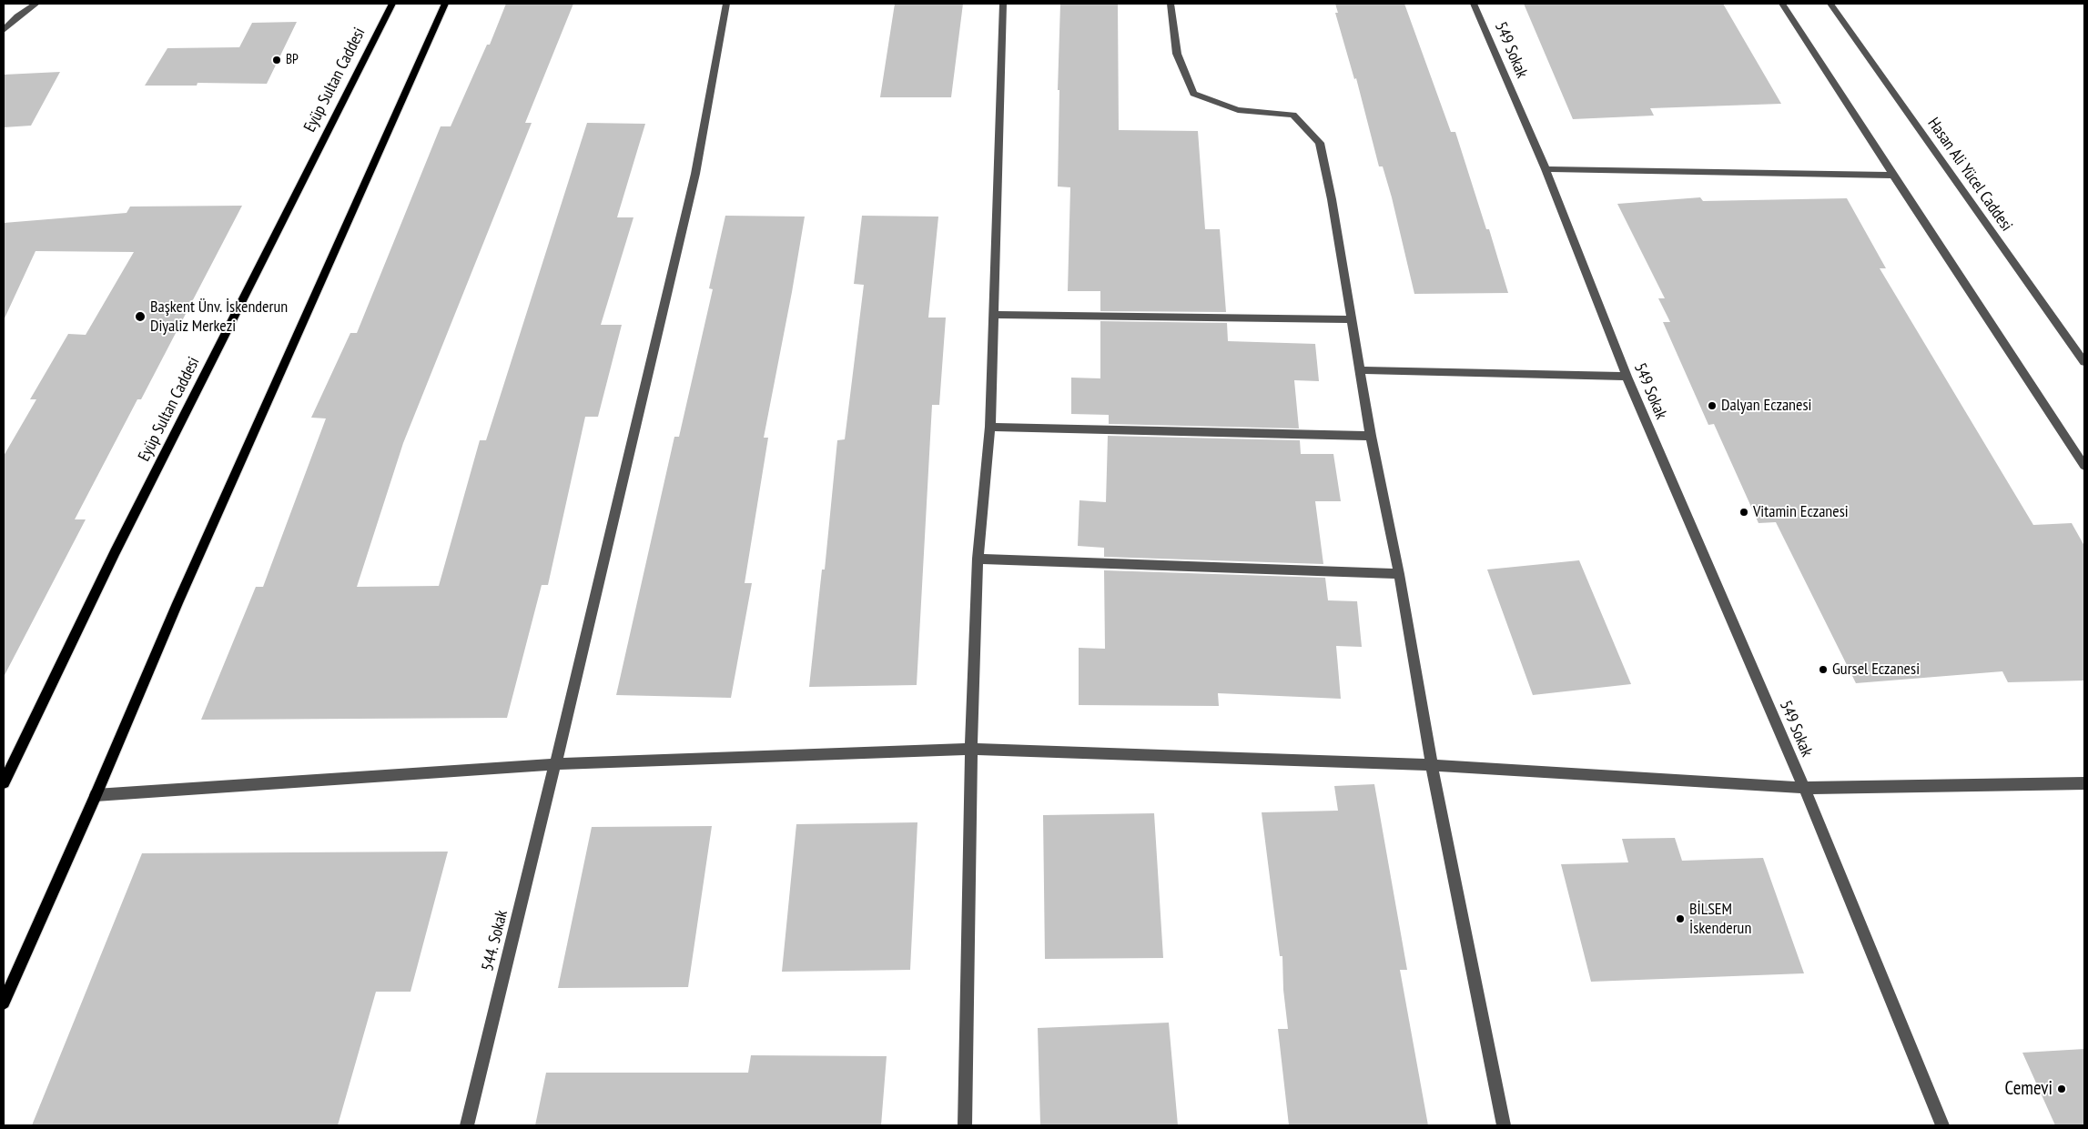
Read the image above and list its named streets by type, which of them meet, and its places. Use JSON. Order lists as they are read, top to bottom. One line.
{"streets":{"main road":["Eyüp Sultan Caddesi"],"street":["549 Sokak","Hasan Ali Yücel Caddesi","544. Sokak"]},"places":["BP","Başkent Ünv. İskenderun Diyaliz Merkezi","Dalyan Eczanesi","Vitamin Eczanesi","Gursel Eczanesi","BİLSEM İskenderun","Cemevi"]}
